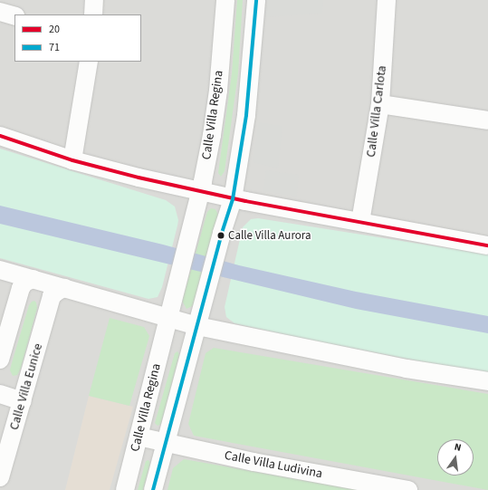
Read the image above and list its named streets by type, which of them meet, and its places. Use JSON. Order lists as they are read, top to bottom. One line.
{"streets":{"street":["Calle Villa Carlota","Calle Villa Regina","Calle Villa Eunice","Calle Villa Ludivina"]},"crossings":[["Calle Villa Regina","Calle Villa Ludivina"]],"places":["Calle Villa Aurora"],"lines":["transit line 71","transit line 20"],"legend":["20","71"],"north":"top"}
